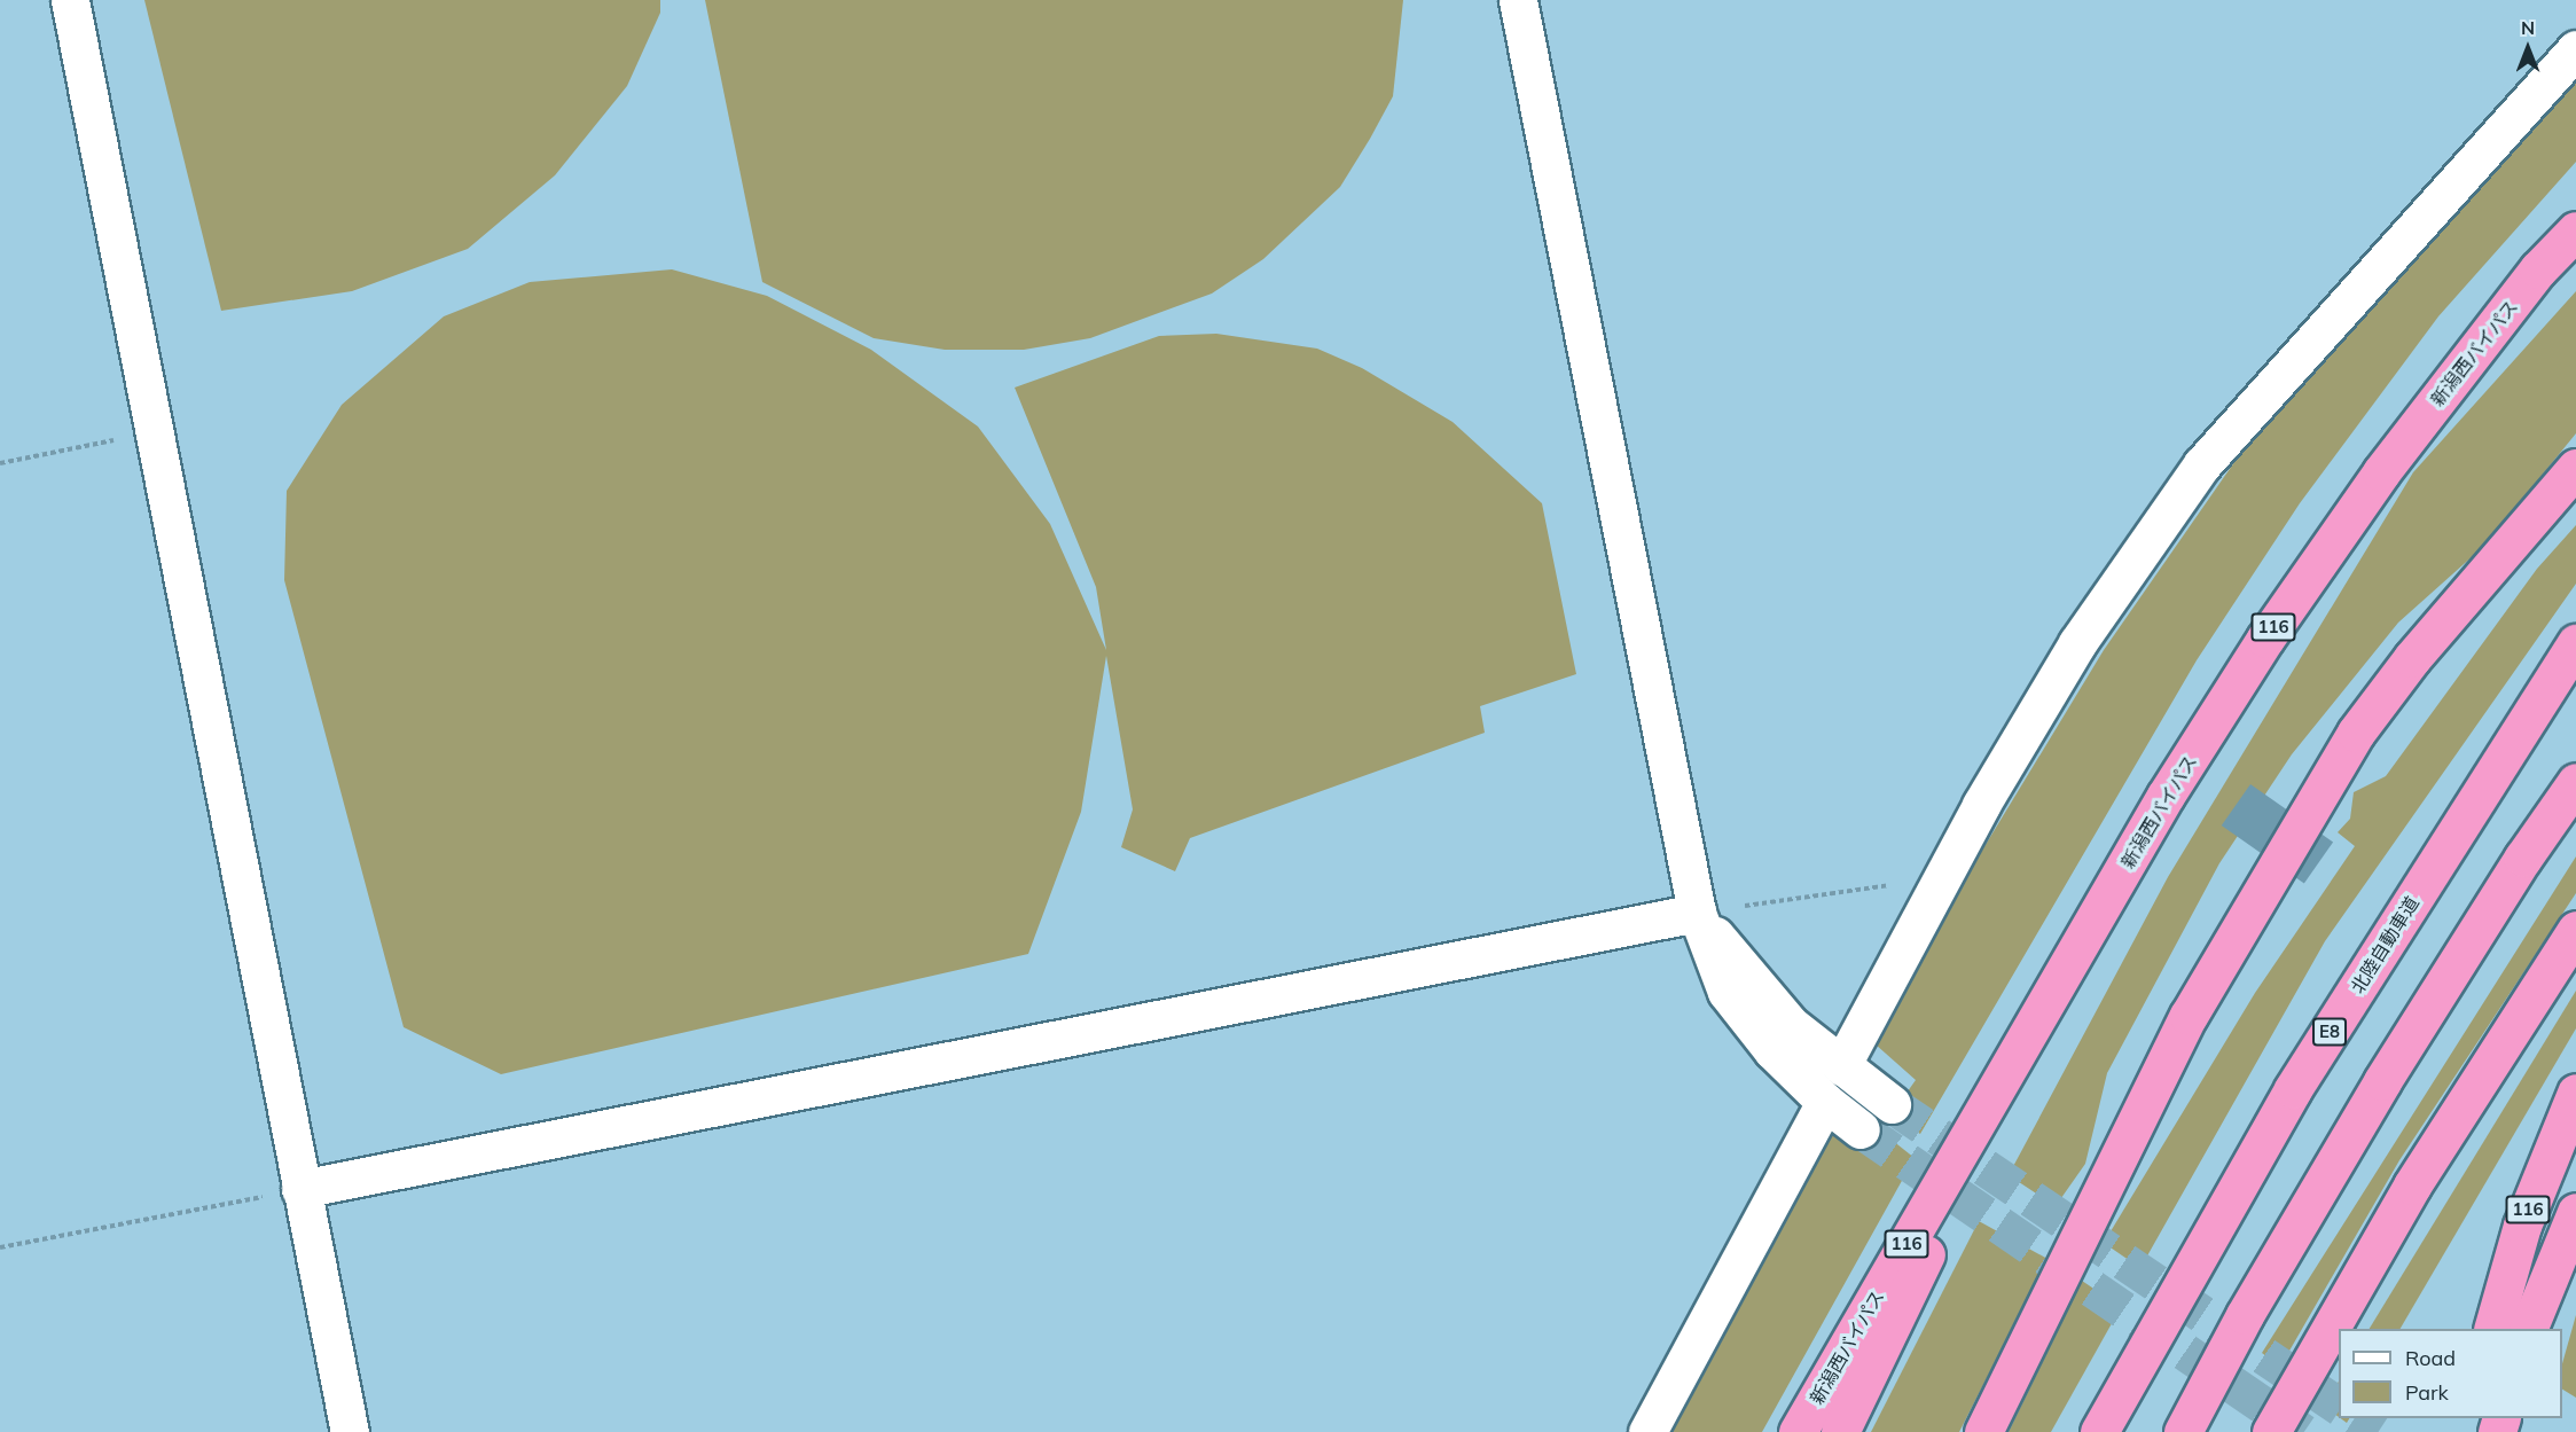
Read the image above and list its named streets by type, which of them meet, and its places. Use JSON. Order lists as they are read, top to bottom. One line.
{"streets":{"highway":["新潟西バイパス","116","北陸自動車道","E8"]},"legend":["Road","Park"],"north":"top"}
